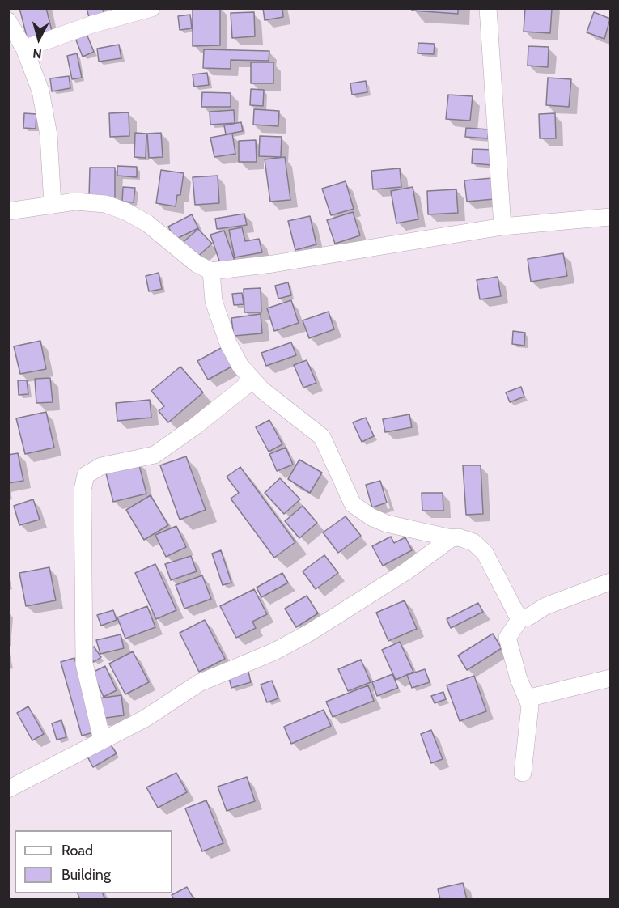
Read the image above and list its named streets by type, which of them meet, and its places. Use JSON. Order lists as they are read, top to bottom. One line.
{"legend":["Road","Building"],"north":"bottom"}
